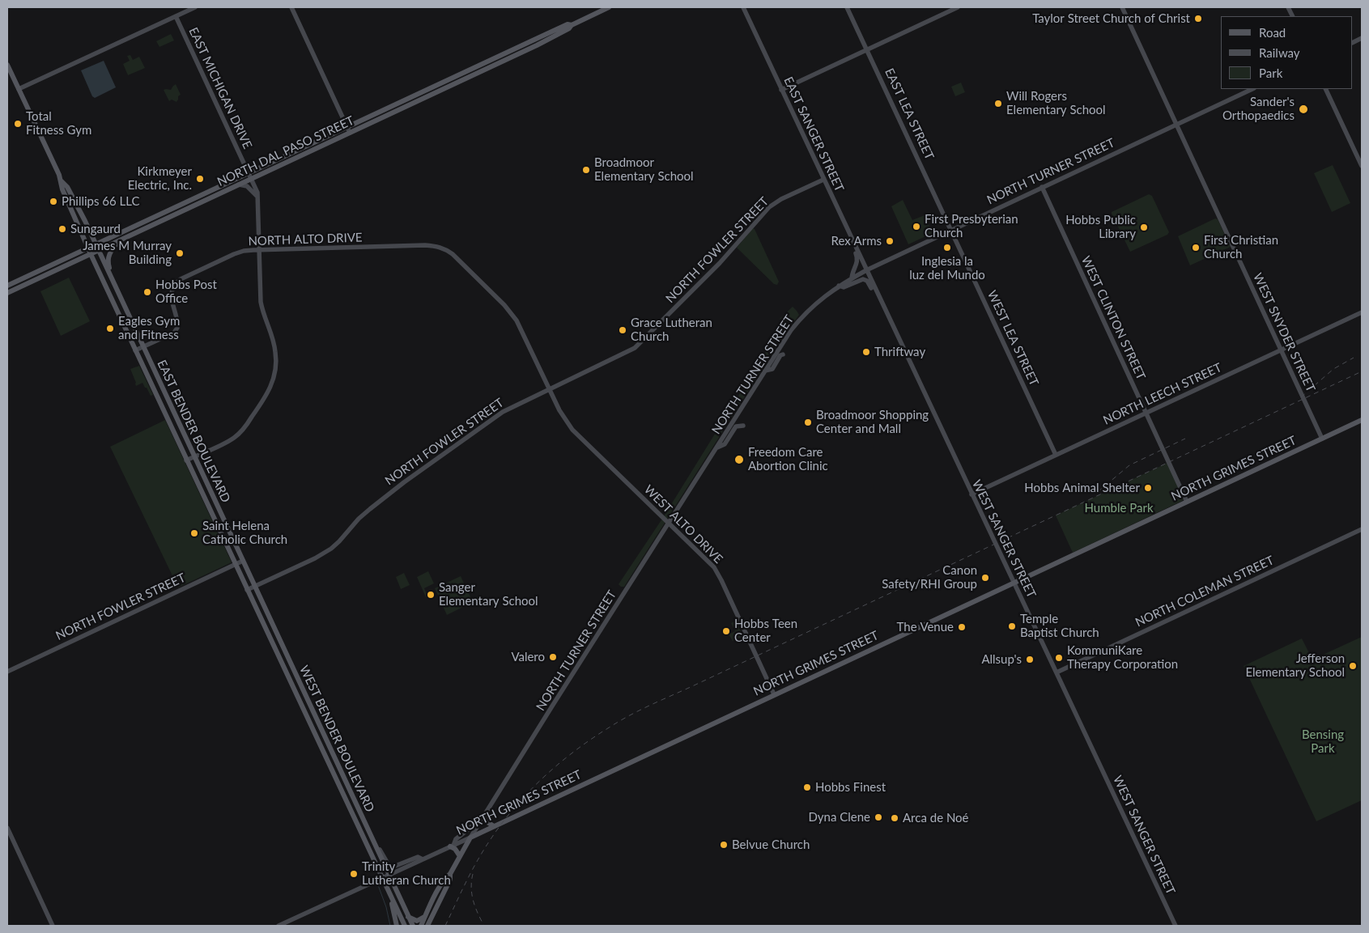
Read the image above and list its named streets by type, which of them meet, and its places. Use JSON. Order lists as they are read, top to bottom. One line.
{"streets":{"main road":["NORTH DAL PASO STREET","NORTH TURNER STREET","EAST BENDER BOULEVARD","NORTH GRIMES STREET","WEST BENDER BOULEVARD"],"street":["EAST MICHIGAN DRIVE","EAST LEA STREET","EAST SANGER STREET","NORTH ALTO DRIVE","NORTH FOWLER STREET","WEST CLINTON STREET","WEST SNYDER STREET","WEST LEA STREET","NORTH LEECH STREET","WEST ALTO DRIVE","WEST SANGER STREET","NORTH COLEMAN STREET"]},"crossings":[["EAST MICHIGAN DRIVE","NORTH DAL PASO STREET"],["EAST MICHIGAN DRIVE","NORTH ALTO DRIVE"],["EAST MICHIGAN DRIVE","EAST BENDER BOULEVARD"],["EAST LEA STREET","NORTH TURNER STREET"],["EAST LEA STREET","WEST LEA STREET"],["EAST SANGER STREET","NORTH TURNER STREET"],["EAST SANGER STREET","NORTH FOWLER STREET"],["EAST SANGER STREET","WEST SANGER STREET"],["NORTH DAL PASO STREET","EAST BENDER BOULEVARD"],["NORTH TURNER STREET","WEST CLINTON STREET"],["NORTH TURNER STREET","WEST SNYDER STREET"],["NORTH TURNER STREET","WEST LEA STREET"],["NORTH TURNER STREET","NORTH GRIMES STREET"],["NORTH TURNER STREET","WEST ALTO DRIVE"],["NORTH TURNER STREET","WEST SANGER STREET"],["NORTH ALTO DRIVE","NORTH FOWLER STREET"],["NORTH ALTO DRIVE","EAST BENDER BOULEVARD"],["NORTH ALTO DRIVE","WEST ALTO DRIVE"],["NORTH FOWLER STREET","EAST BENDER BOULEVARD"],["NORTH FOWLER STREET","WEST ALTO DRIVE"],["NORTH FOWLER STREET","WEST BENDER BOULEVARD"],["WEST CLINTON STREET","NORTH LEECH STREET"],["WEST CLINTON STREET","NORTH GRIMES STREET"],["WEST SNYDER STREET","NORTH LEECH STREET"],["WEST SNYDER STREET","NORTH GRIMES STREET"],["WEST LEA STREET","NORTH LEECH STREET"],["NORTH LEECH STREET","WEST SANGER STREET"],["EAST BENDER BOULEVARD","WEST BENDER BOULEVARD"],["NORTH GRIMES STREET","WEST ALTO DRIVE"],["NORTH GRIMES STREET","WEST SANGER STREET"],["NORTH GRIMES STREET","WEST BENDER BOULEVARD"],["WEST SANGER STREET","NORTH COLEMAN STREET"]],"parks":["Humble Park","Bensing Park"],"places":["Taylor Street Church of Christ","Will Rogers Elementary School","Sander's Orthopaedics","Total Fitness Gym","Broadmoor Elementary School","Kirkmeyer Electric, Inc.","Phillips 66 LLC","First Presbyterian Church","Hobbs Public Library","Sungaurd","Rex Arms","Inglesia la luz del Mundo","First Christian Church","James M Murray Building","Hobbs Post Office","Eagles Gym and Fitness","Grace Lutheran Church","Thriftway","Broadmoor Shopping Center and Mall","Freedom Care Abortion Clinic","Hobbs Animal Shelter","Saint Helena Catholic Church","Canon Safety/RHI Group","Sanger Elementary School","Temple Baptist Church","The Venue","Hobbs Teen Center","Valero","KommuniKare Therapy Corporation","Allsup's","Jefferson Elementary School","Hobbs Finest","Dyna Clene","Arca de Noé","Belvue Church","Trinity Lutheran Church"],"legend":["Road","Railway","Park"]}
